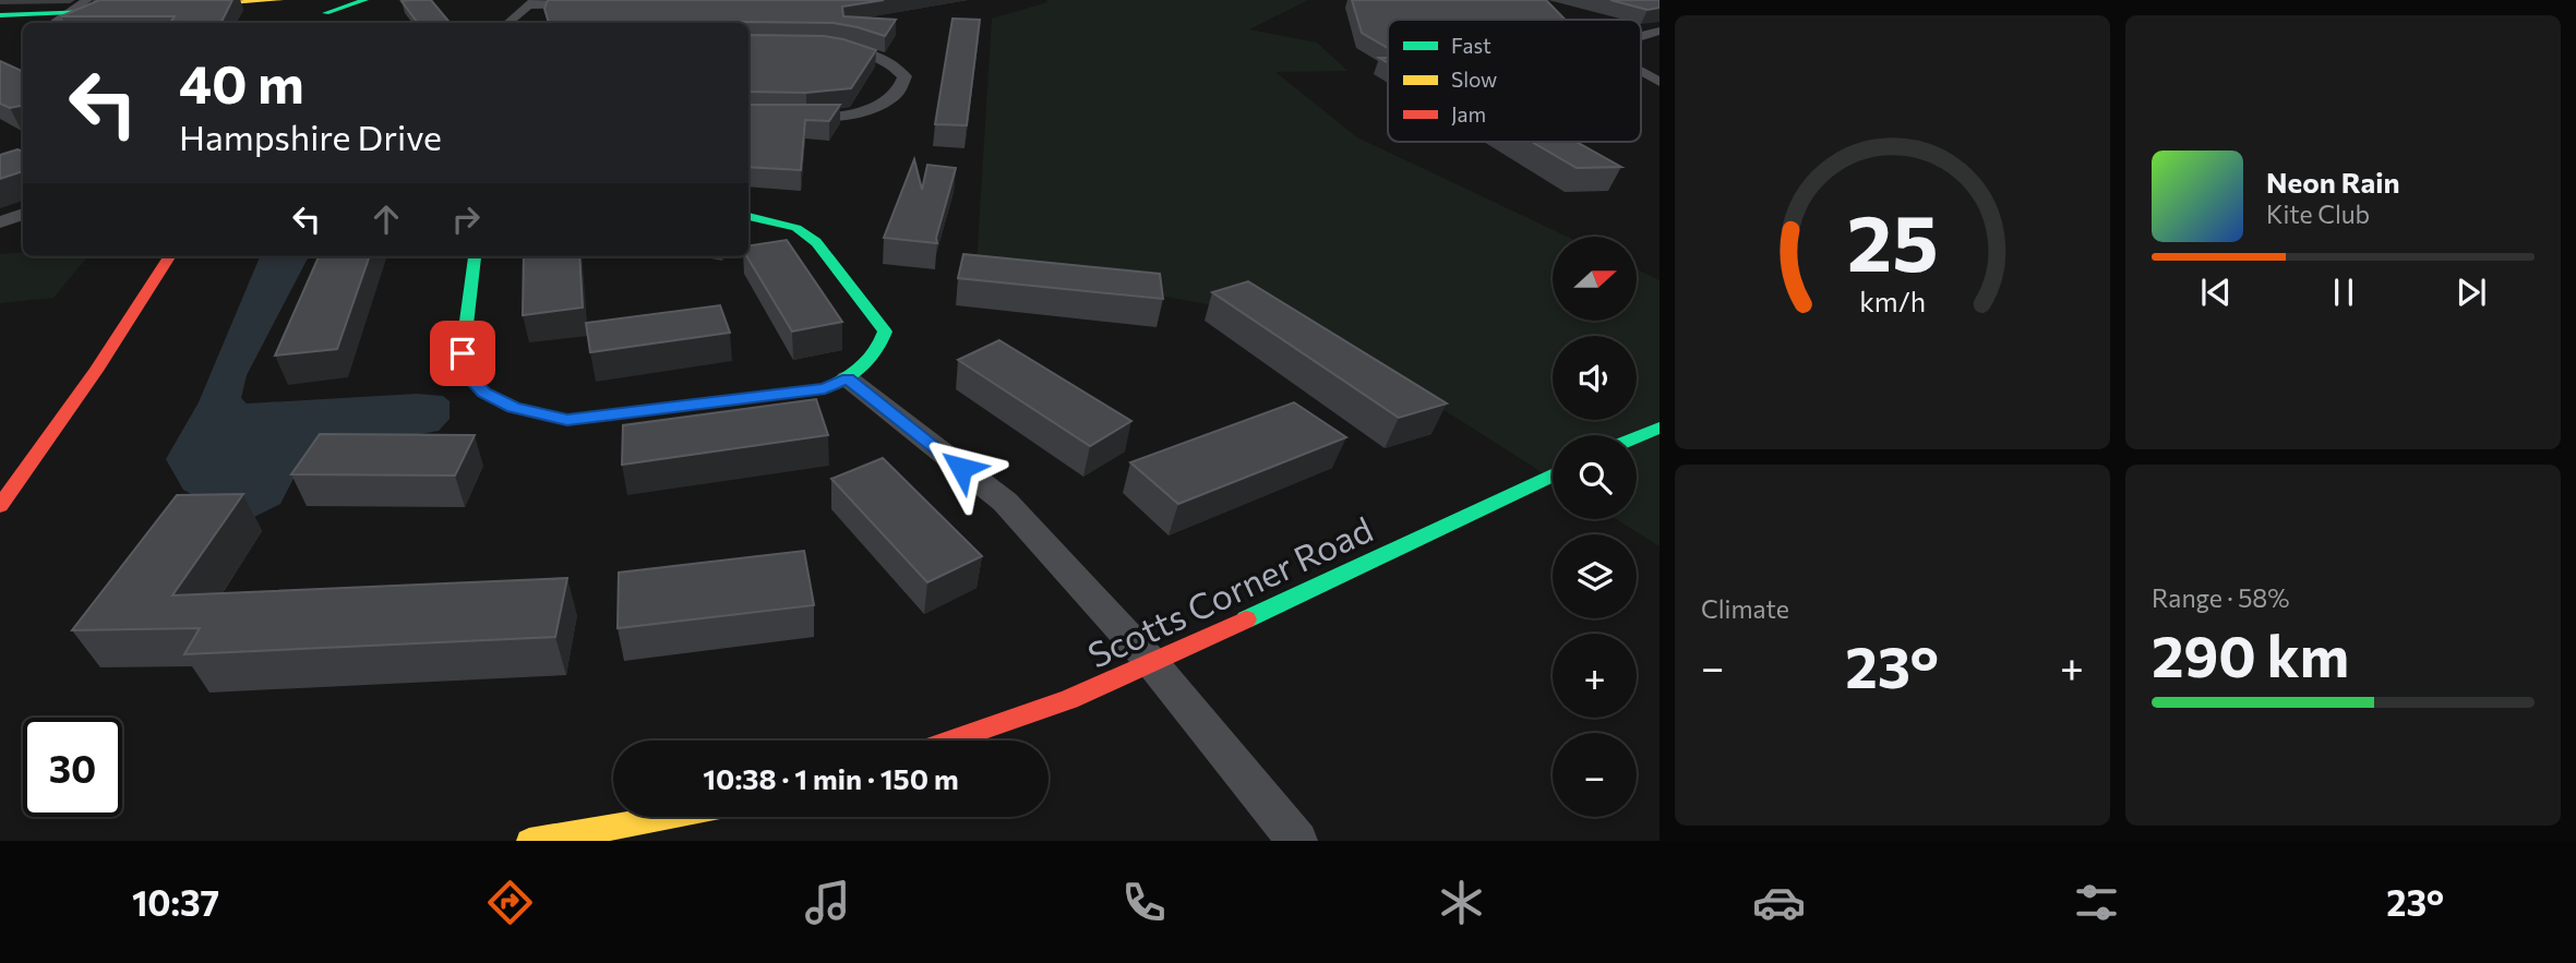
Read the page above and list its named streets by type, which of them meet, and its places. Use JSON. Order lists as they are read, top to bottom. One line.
{"streets":{"street":["Scotts Corner Road"]},"legend":["Fast","Slow","Jam"],"north":"right","page":{"turn":["40 m","Hampshire Drive"],"song":["Neon Rain","Kite Club"],"map_buttons":["+","−"],"tile":["Climate",["Range · 58%","290 km"]],"heat":["−","23°","+"],"limit":"30","trip":"10:38 · 1 min · 150 m","tabs":["10:37","23°"],"gauge":["25","km/h"]}}
